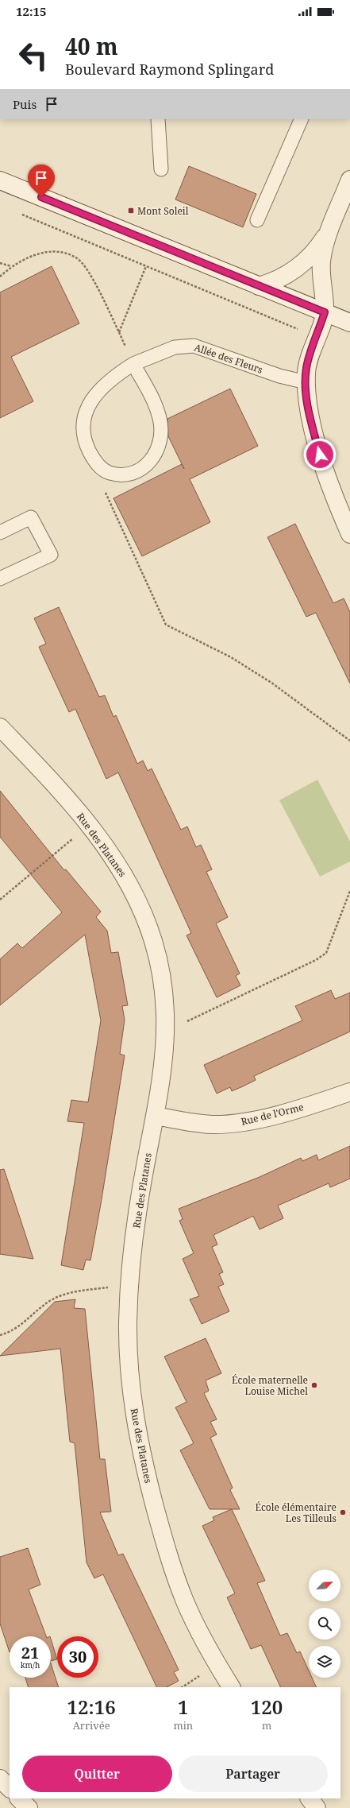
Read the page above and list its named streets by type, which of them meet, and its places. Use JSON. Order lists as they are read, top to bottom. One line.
{"streets":{"street":["Rue des Platanes","Rue de l'Orme"],"lane":["Allée des Fleurs"]},"crossings":[["Rue des Platanes","Rue de l'Orme"]],"places":{"transit":["Mont Soleil"],"other":["École maternelle Louise Michel","École élémentaire Les Tilleuls"]},"north":"top right","page":{"status":"12:15","turn":["40 m","Boulevard Raymond Splingard"],"then":"Puis","speed":"21 km/h","limit":"30","eta":["12:16","Arrivée","1","min","120","m"],"buttons":["Quitter","Partager"]}}
